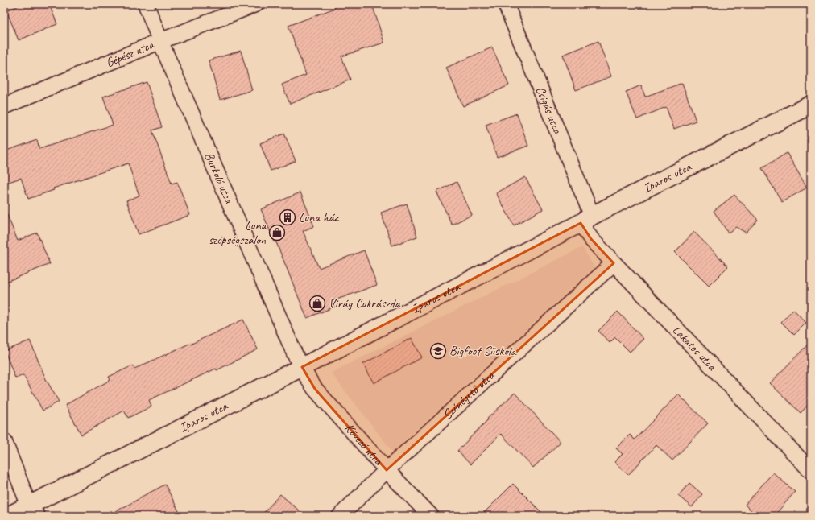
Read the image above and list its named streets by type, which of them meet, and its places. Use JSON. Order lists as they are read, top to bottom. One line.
{"streets":{"street":["Gépész utca","Csigás utca","Burkoló utca","Iparos utca","Lakatos utca","Szénégető utca","Kövező utca"]},"crossings":[["Gépész utca","Burkoló utca"],["Csigás utca","Iparos utca"],["Csigás utca","Lakatos utca"],["Burkoló utca","Iparos utca"],["Burkoló utca","Kövező utca"],["Iparos utca","Lakatos utca"],["Iparos utca","Kövező utca"],["Lakatos utca","Szénégető utca"],["Szénégető utca","Kövező utca"]],"places":{"building":["Luna ház"],"shop":["Luna szépségszalon","Virág Cukrászda"],"school or university":["Bigfoot Síiskola"]}}
